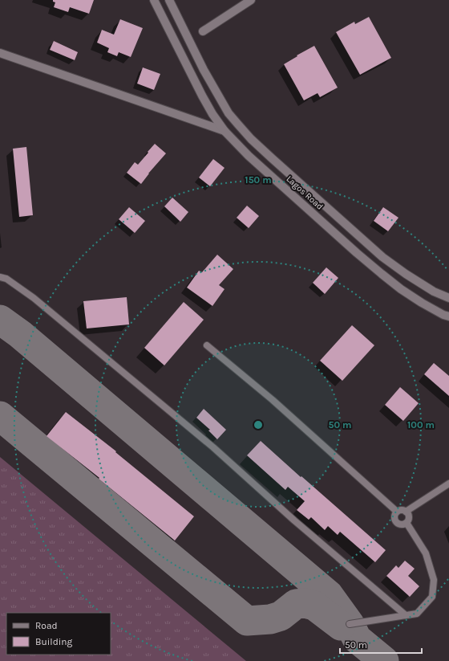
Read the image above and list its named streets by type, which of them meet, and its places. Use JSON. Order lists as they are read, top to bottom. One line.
{"streets":{"main road":["Lagos Road"]},"legend":["Road","Building"],"scale_bar":"50 m","rings":["150 m","50 m","100 m"]}
